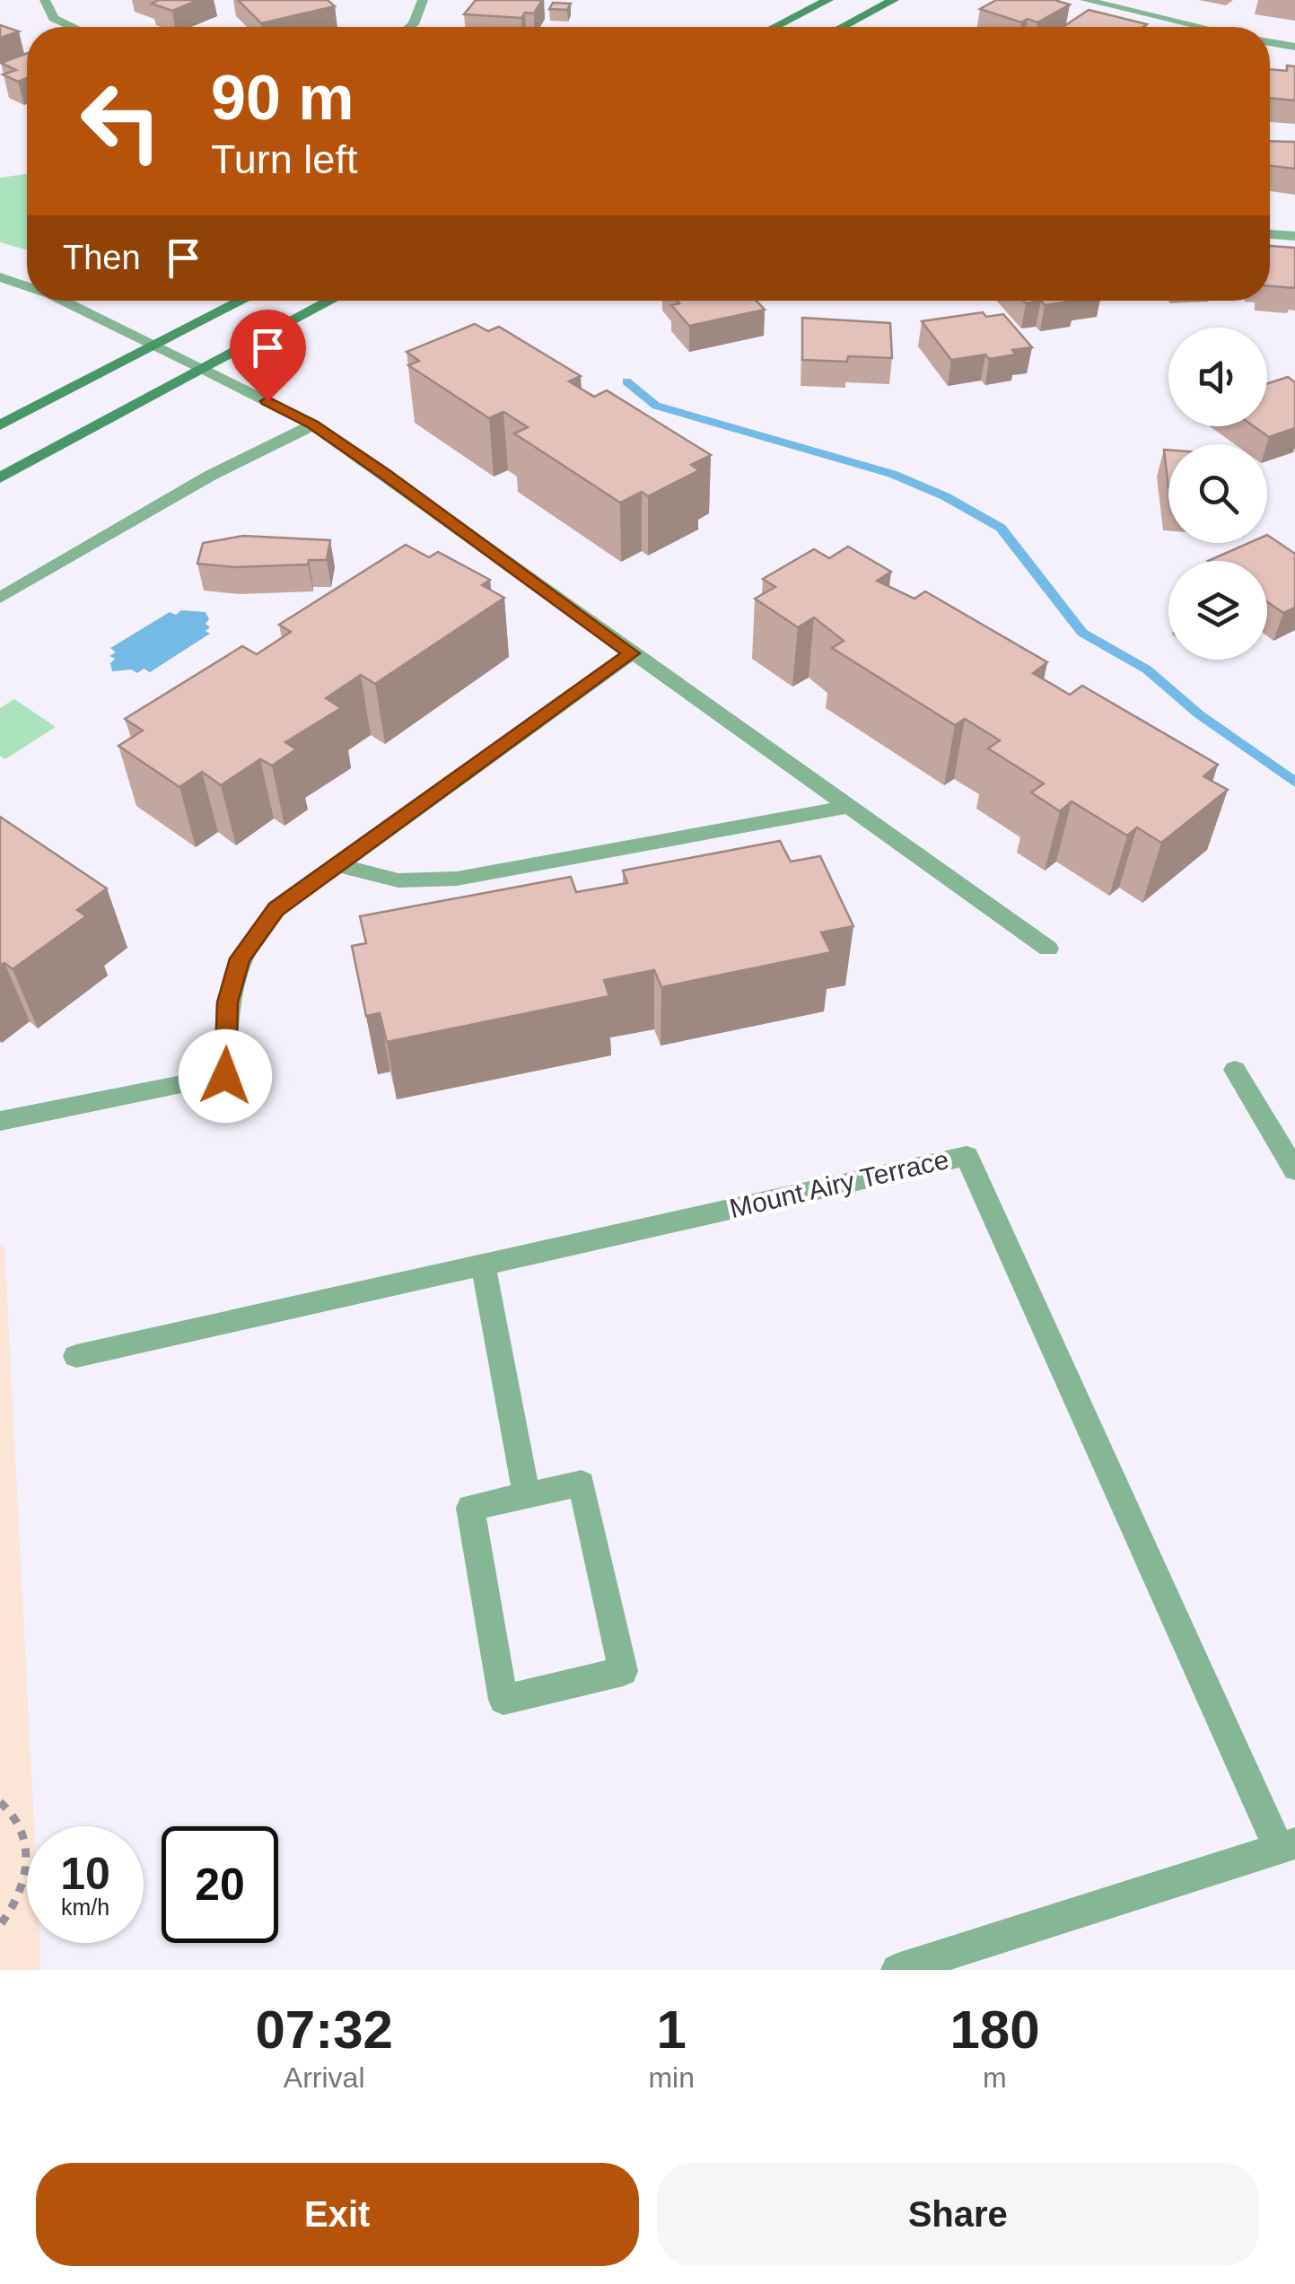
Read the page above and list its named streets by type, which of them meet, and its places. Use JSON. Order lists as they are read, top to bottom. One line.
{"streets":{"street":["Mount Airy Terrace"]},"page":{"turn":["90 m","Turn left"],"then":"Then","speed":"10 km/h","limit":"20","eta":["07:32","Arrival","1","min","180","m"],"buttons":["Exit","Share"]}}
